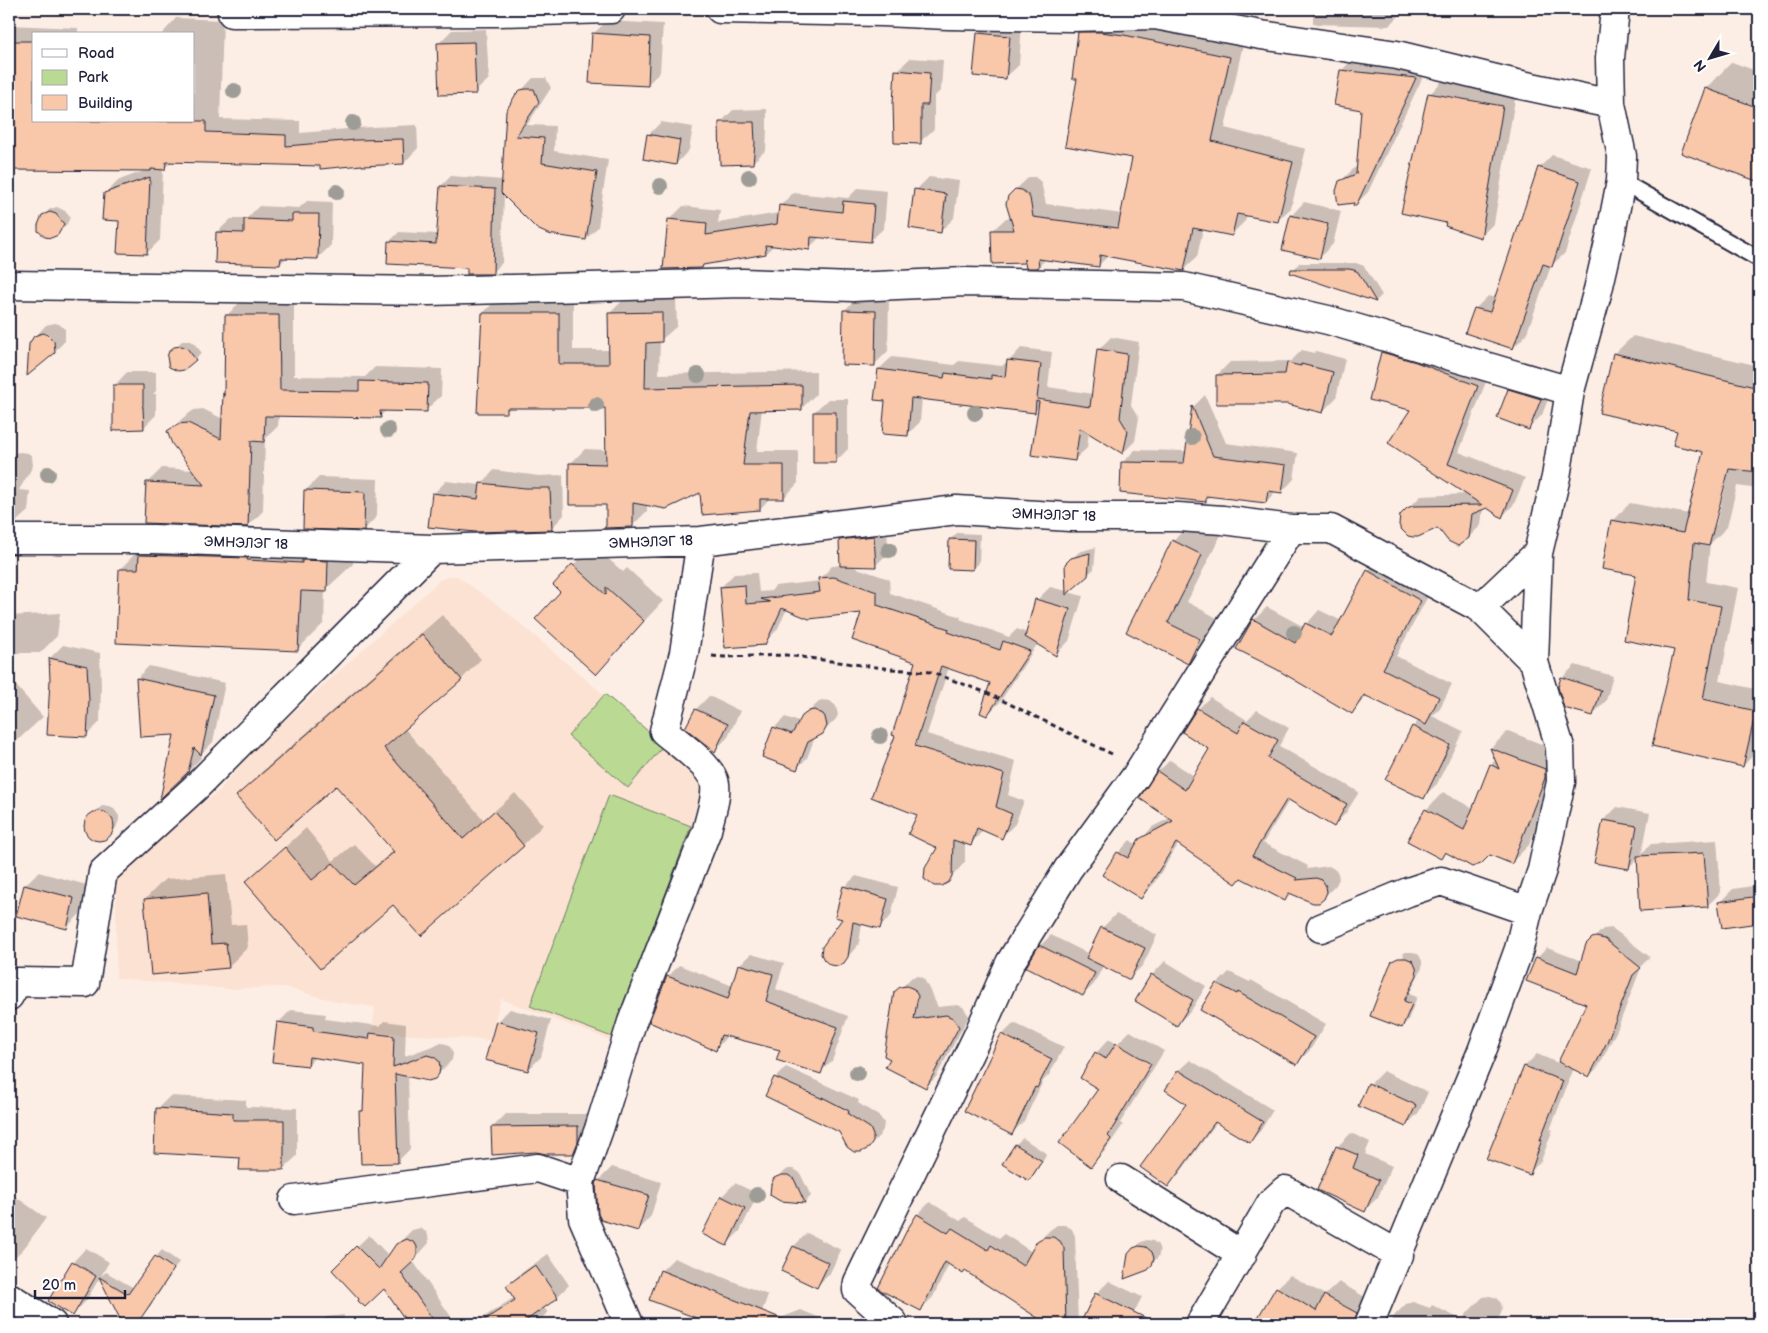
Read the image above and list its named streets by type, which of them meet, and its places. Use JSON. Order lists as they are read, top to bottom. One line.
{"streets":{"street":["ЭМНЭЛЭГ 18"]},"legend":["Road","Park","Building"],"scale_bar":"20 m","north":"bottom left"}
